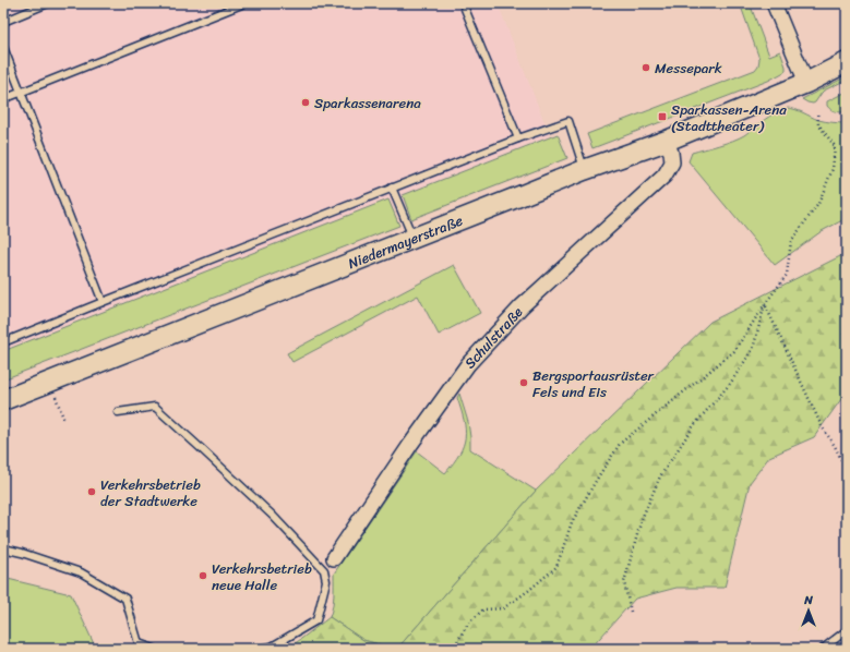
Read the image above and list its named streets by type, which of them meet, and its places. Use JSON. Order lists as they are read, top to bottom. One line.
{"streets":{"main road":["Niedermayerstraße"],"street":["Schulstraße"]},"crossings":[["Niedermayerstraße","Schulstraße"]],"places":{"other":["Messepark","Sparkassenarena","Bergsportausrüster Fels und Eis","Verkehrsbetrieb der Stadtwerke","Verkehrsbetrieb neue Halle"],"transit":["Sparkassen-Arena (Stadttheater)"]},"north":"top"}
